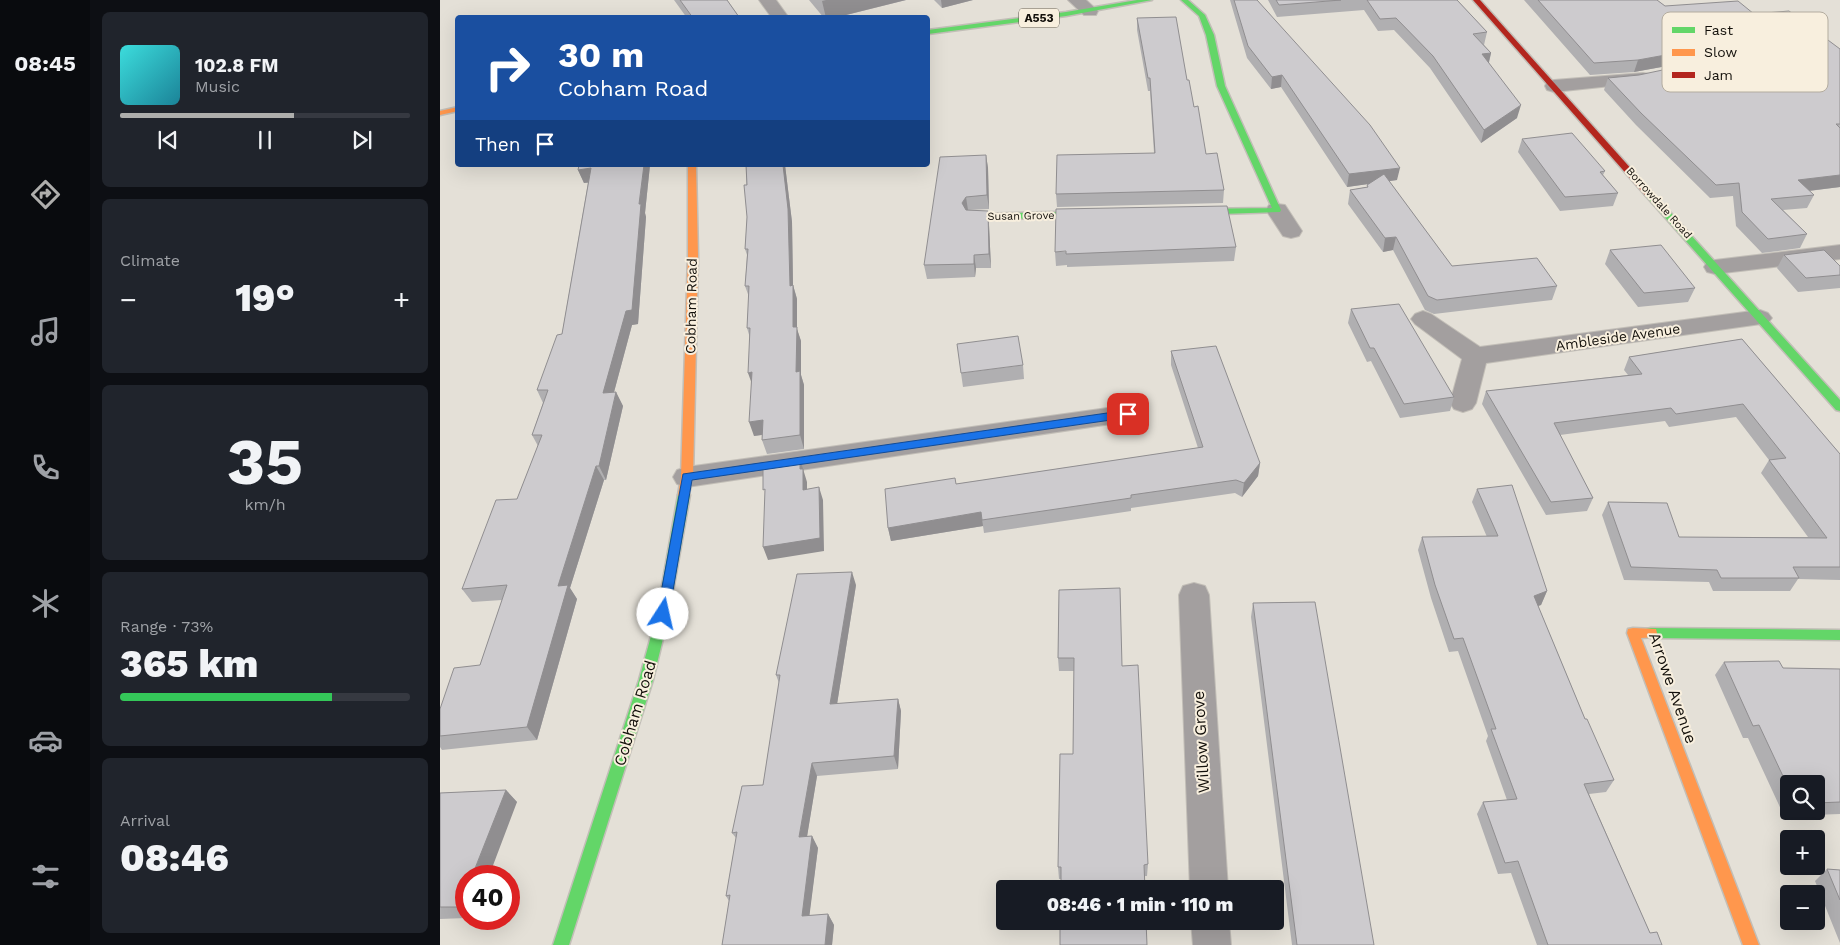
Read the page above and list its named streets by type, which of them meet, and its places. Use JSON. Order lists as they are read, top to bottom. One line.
{"streets":{"street":["A553","Borrowdale Road","Susan Grove","Cobham Road","Ambleside Avenue","Arrowe Avenue","Willow Grove"]},"crossings":[["Borrowdale Road","Ambleside Avenue"]],"legend":["Fast","Slow","Jam"],"page":{"tabs":"08:45","turn":["30 m","Cobham Road"],"song":["102.8 FM","Music"],"then":"Then","tile":["Climate",["35","km/h"],["Range · 73%","365 km"],["Arrival","08:46"]],"heat":["−","19°","+"],"map_buttons":["+","−"],"limit":"40","trip":"08:46 · 1 min · 110 m"}}
